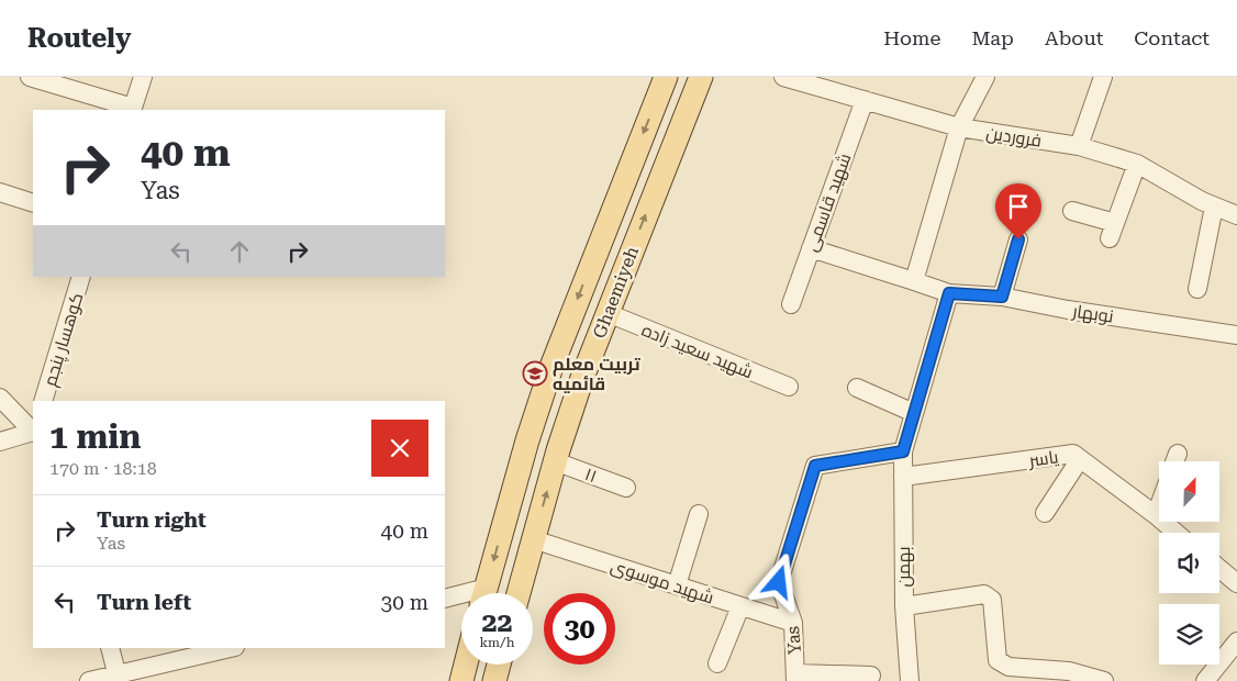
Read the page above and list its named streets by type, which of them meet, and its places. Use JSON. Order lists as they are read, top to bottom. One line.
{"streets":{"main road":["Ghaemiyeh"],"street":["فروردین","شهید قاسمی","نوبهار","کوهسار پنجم","شهید سعید زاده","یاسر","۱۱","بهمن","شهید موسوی","Yas"]},"crossings":[["فروردین","شهید قاسمی"],["شهید قاسمی","نوبهار"],["Ghaemiyeh","شهید سعید زاده"],["Ghaemiyeh","۱۱"],["Ghaemiyeh","شهید موسوی"],["نوبهار","بهمن"],["یاسر","بهمن"],["بهمن","Yas"],["شهید موسوی","Yas"]],"places":{"school or university":["تربیت معلم قائمیه"]},"north":"top","page":{"header":"Routely","nav":["Home","Map","About","Contact"],"turn":["40 m","Yas"],"heading":["1 min","170 m · 18:18"],"list":[{"name":"Turn right","note":"Yas","value":"40 m"},{"name":"Turn left","value":"30 m"}],"speed":"22 km/h","limit":"30"}}
